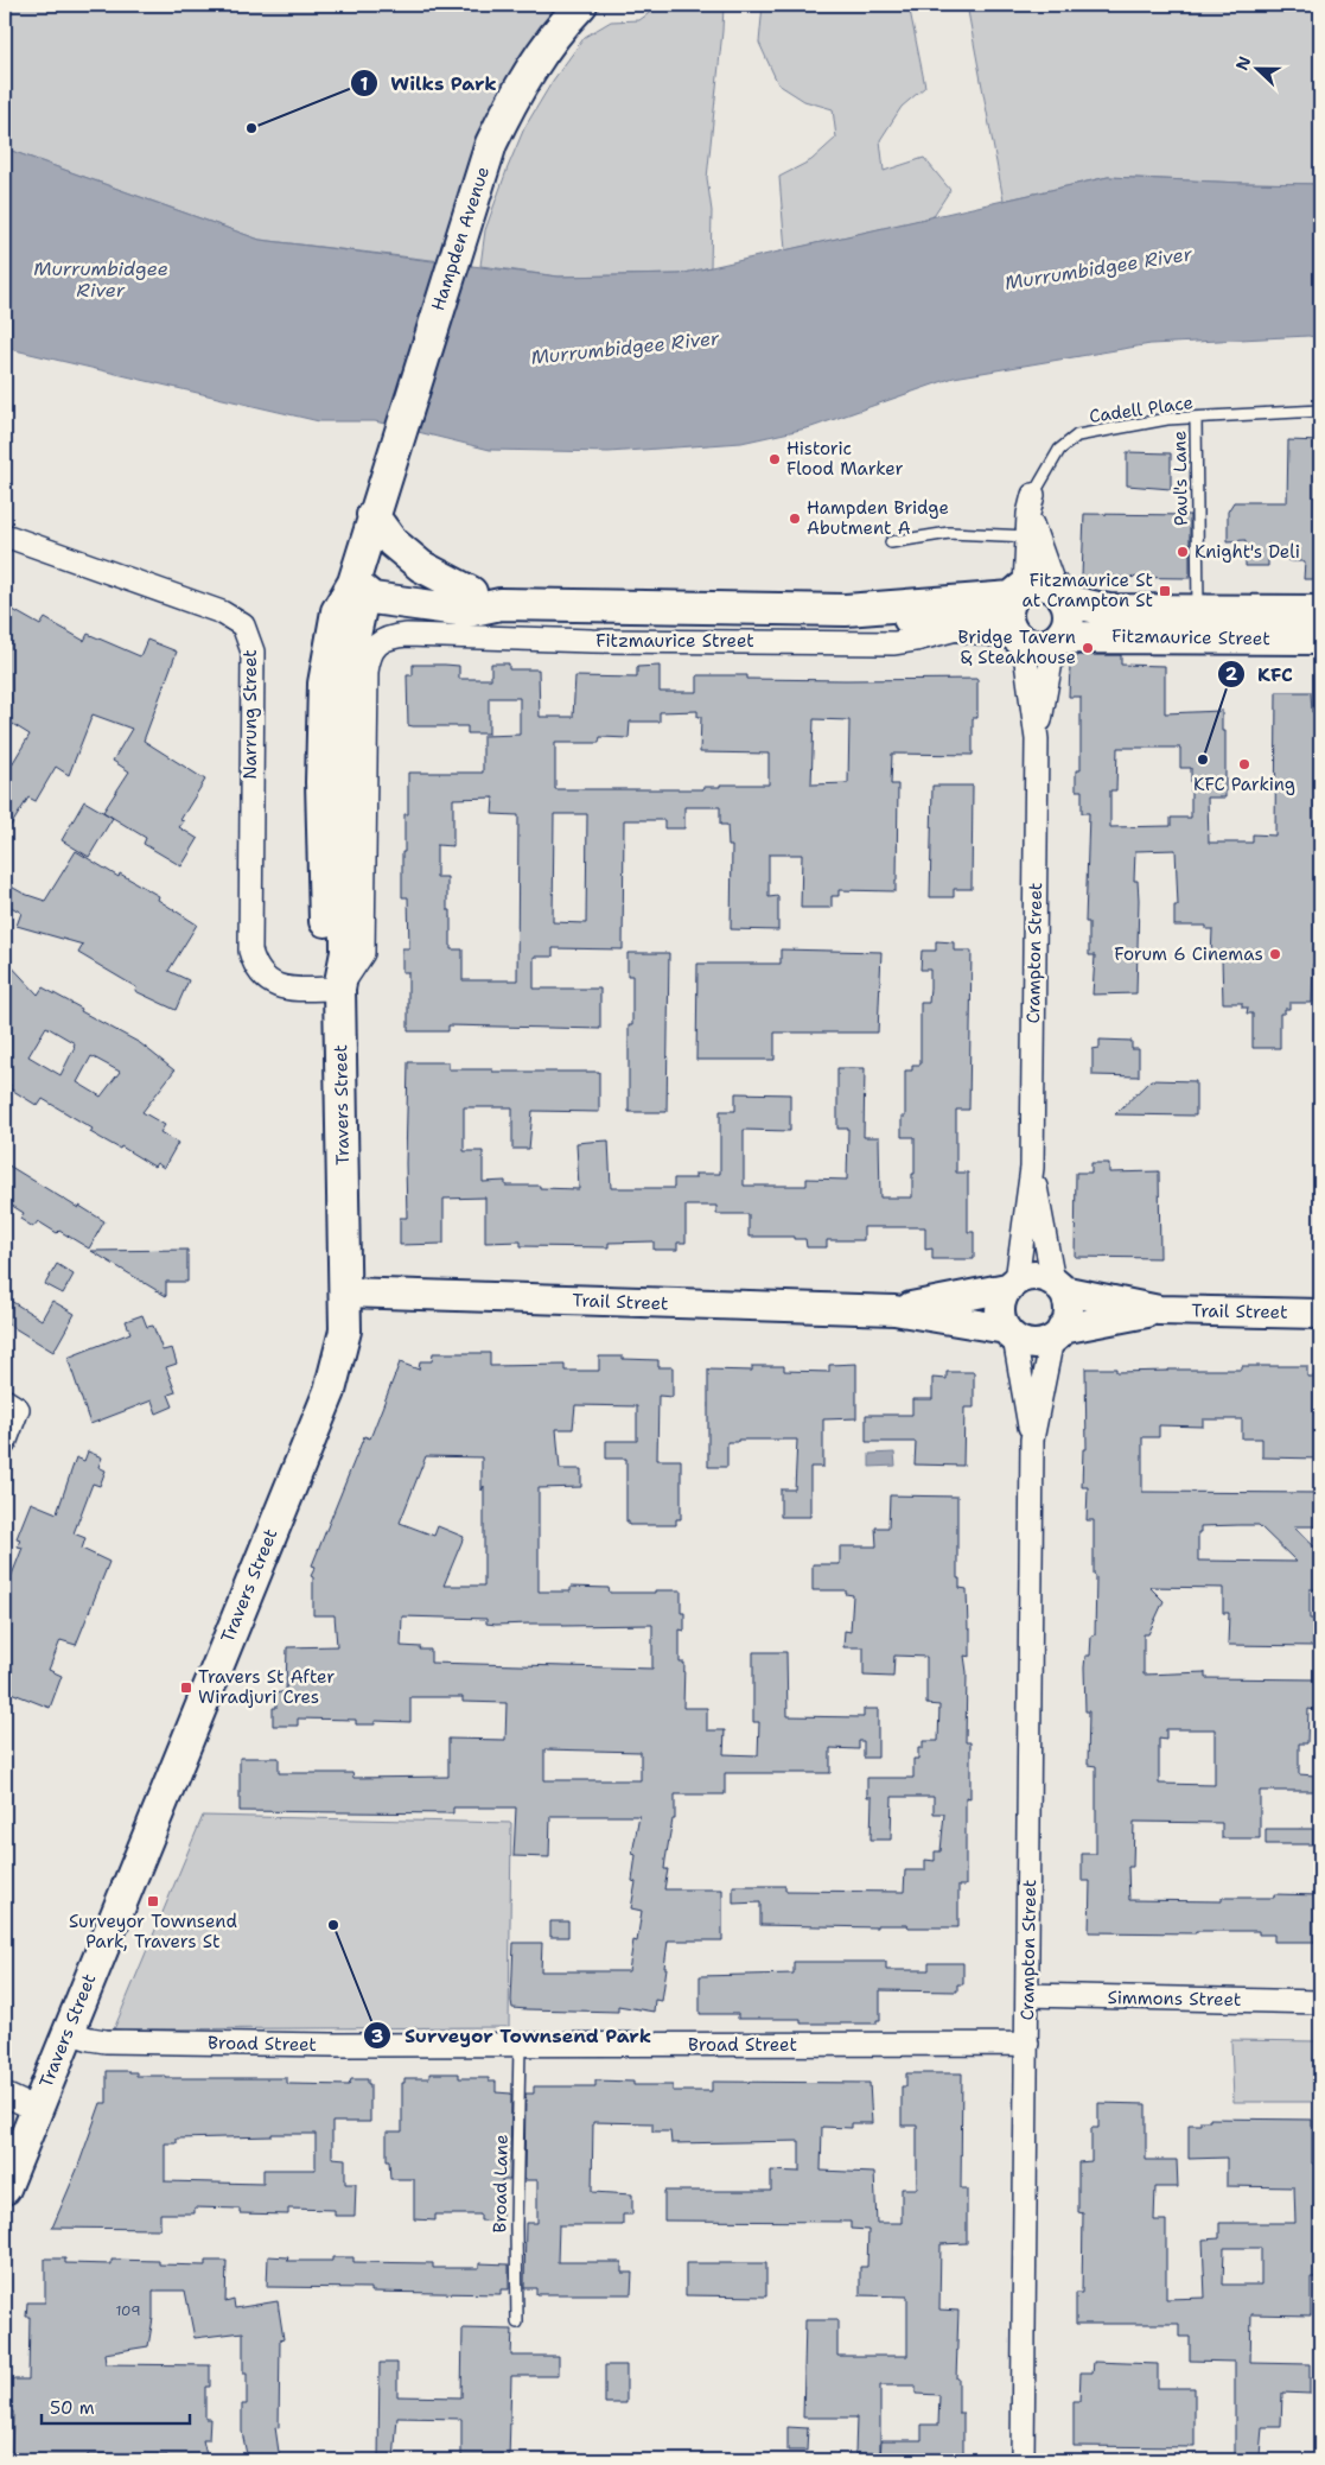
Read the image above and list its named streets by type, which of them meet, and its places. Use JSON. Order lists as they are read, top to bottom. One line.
{"streets":{"main road":["Hampden Avenue","Fitzmaurice Street","Travers Street"],"street":["Narrung Street","Crampton Street","Trail Street","Simmons Street","Broad Street"],"lane":["Cadell Place","Paul's Lane","Broad Lane"]},"crossings":[["Hampden Avenue","Travers Street"],["Cadell Place","Paul's Lane"],["Paul's Lane","Fitzmaurice Street"],["Fitzmaurice Street","Narrung Street"],["Fitzmaurice Street","Crampton Street"],["Fitzmaurice Street","Travers Street"],["Narrung Street","Travers Street"],["Crampton Street","Trail Street"],["Crampton Street","Simmons Street"],["Crampton Street","Broad Street"],["Travers Street","Trail Street"],["Travers Street","Broad Street"],["Broad Street","Broad Lane"]],"water":["Murrumbidgee River"],"places":{"other":["Wilks Park","Historic Flood Marker","Hampden Bridge Abutment A","Knight's Deli","Bridge Tavern & Steakhouse","KFC","KFC Parking","Forum 6 Cinemas","Surveyor Townsend Park"],"transit":["Fitzmaurice St at Crampton St","Travers St After Wiradjuri Cres","Surveyor Townsend Park, Travers St"]},"house_numbers":["109"],"scale_bar":"50 m","north":"left"}
